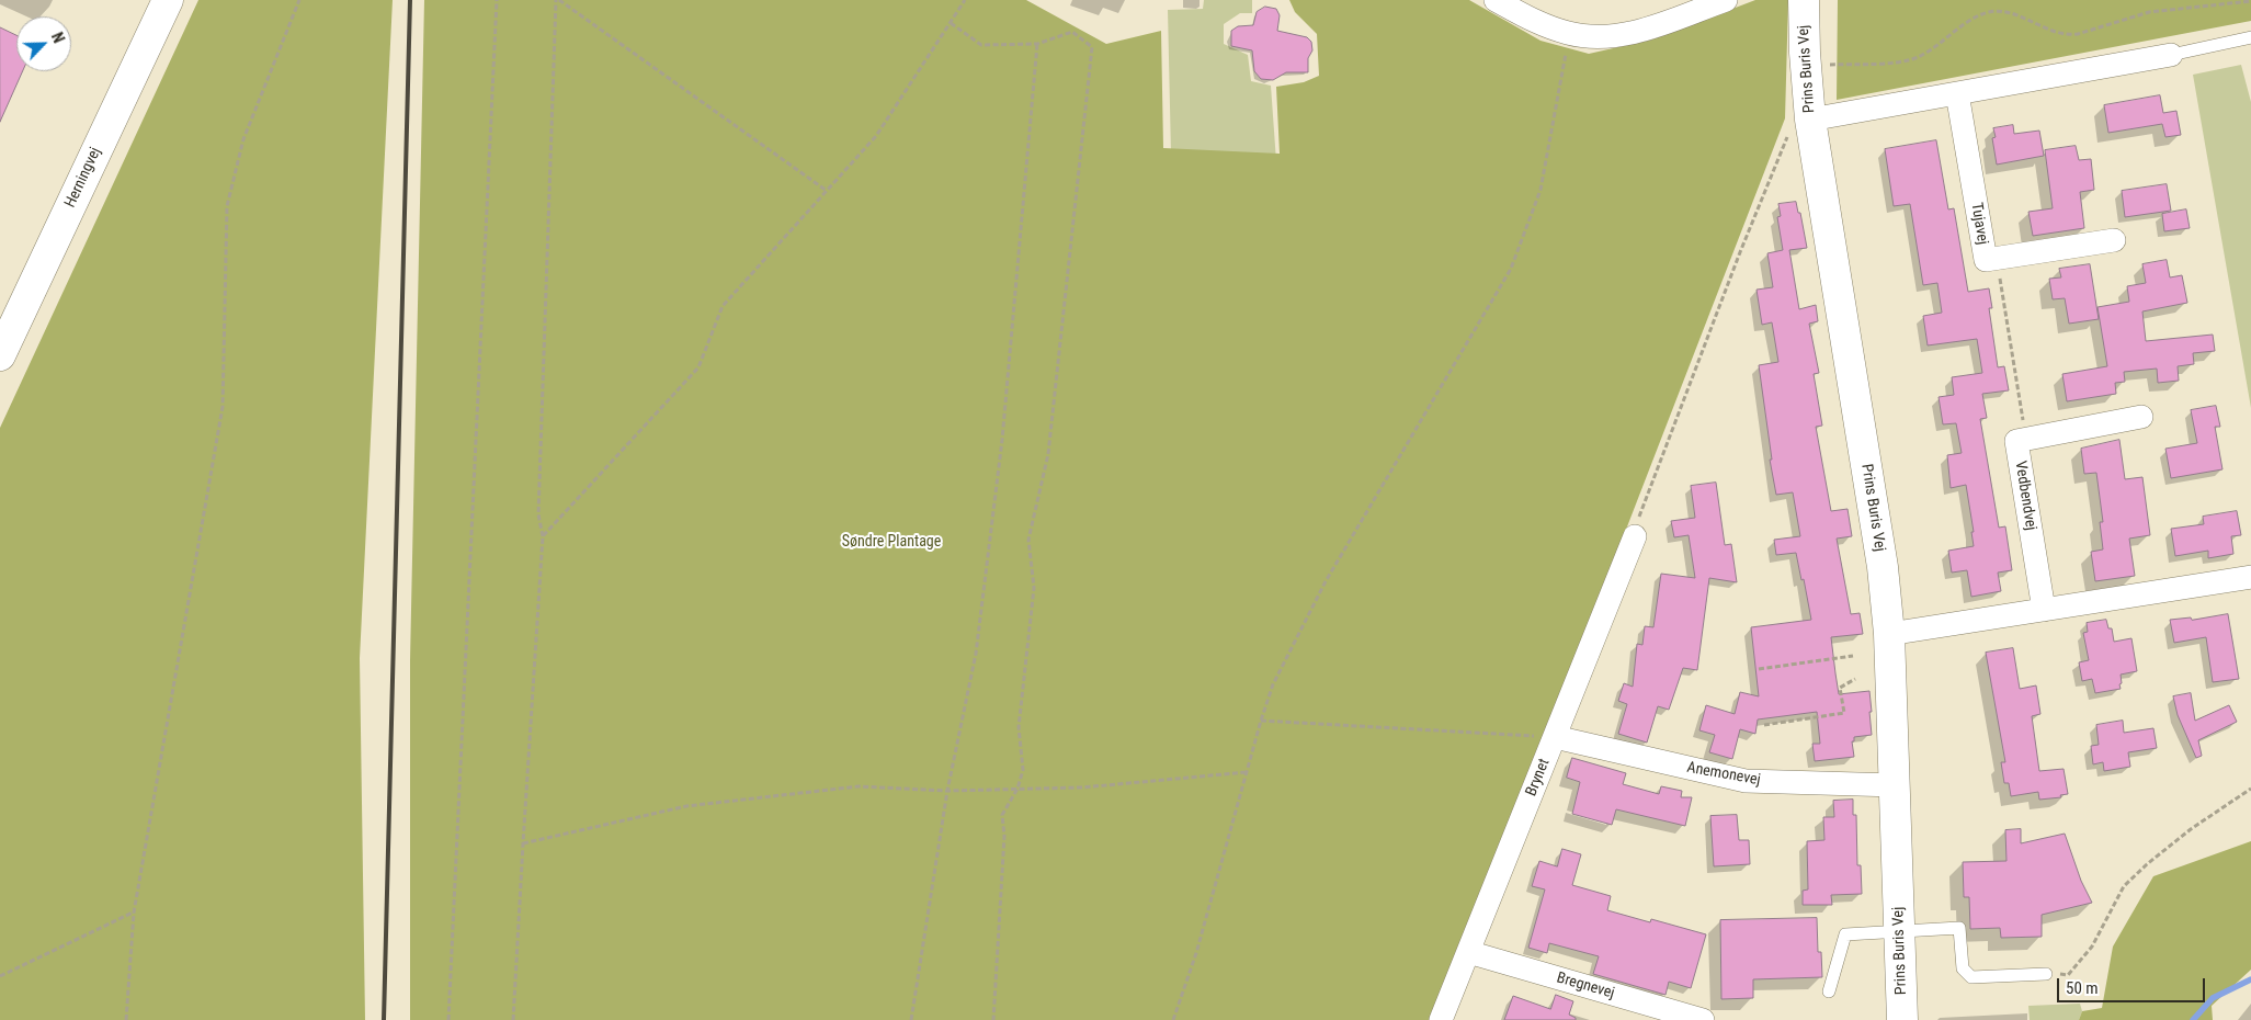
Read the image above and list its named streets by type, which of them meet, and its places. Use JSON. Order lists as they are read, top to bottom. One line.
{"streets":{"street":["Prins Buris Vej","Herningvej","Tujavej","Vedbendvej","Anemonevej","Brynet","Bregnevej"]},"crossings":[["Prins Buris Vej","Anemonevej"],["Anemonevej","Brynet"],["Brynet","Bregnevej"]],"parks":["Søndre Plantage"],"scale_bar":"50 m","north":"top right"}
